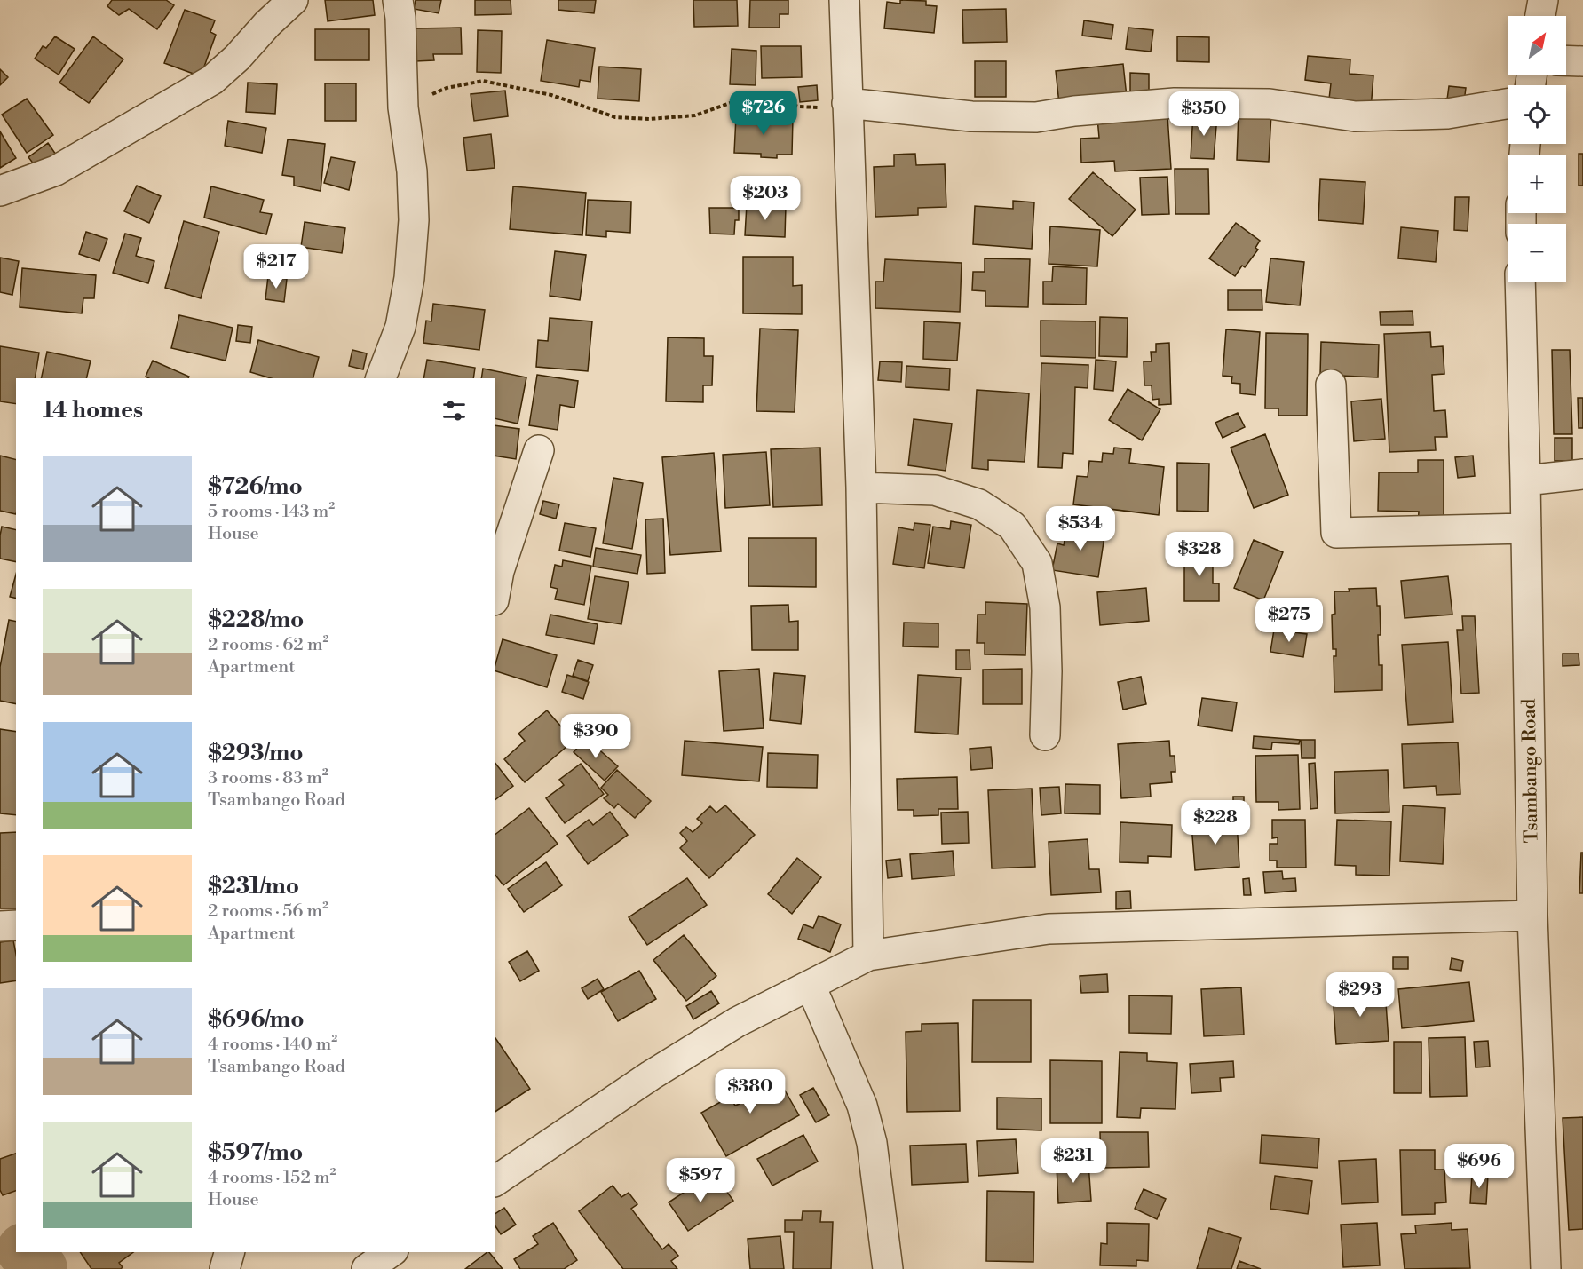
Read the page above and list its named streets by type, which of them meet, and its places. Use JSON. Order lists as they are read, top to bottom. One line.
{"streets":{"street":["Tsambango Road"]},"north":"top right","page":{"map_buttons":["+","−"],"price":["$726","$350","$203","$217","$534","$328","$275","$390","$228","$293","$380","$231","$696","$597"],"heading":"14 homes","list":[{"name":"$726/mo","note":"5 rooms · 143 m² · House"},{"name":"$228/mo","note":"2 rooms · 62 m² · Apartment"},{"name":"$293/mo","note":"3 rooms · 83 m² · Tsambango Road"},{"name":"$231/mo","note":"2 rooms · 56 m² · Apartment"},{"name":"$696/mo","note":"4 rooms · 140 m² · Tsambango Road"},{"name":"$597/mo","note":"4 rooms · 152 m² · House"}]}}
